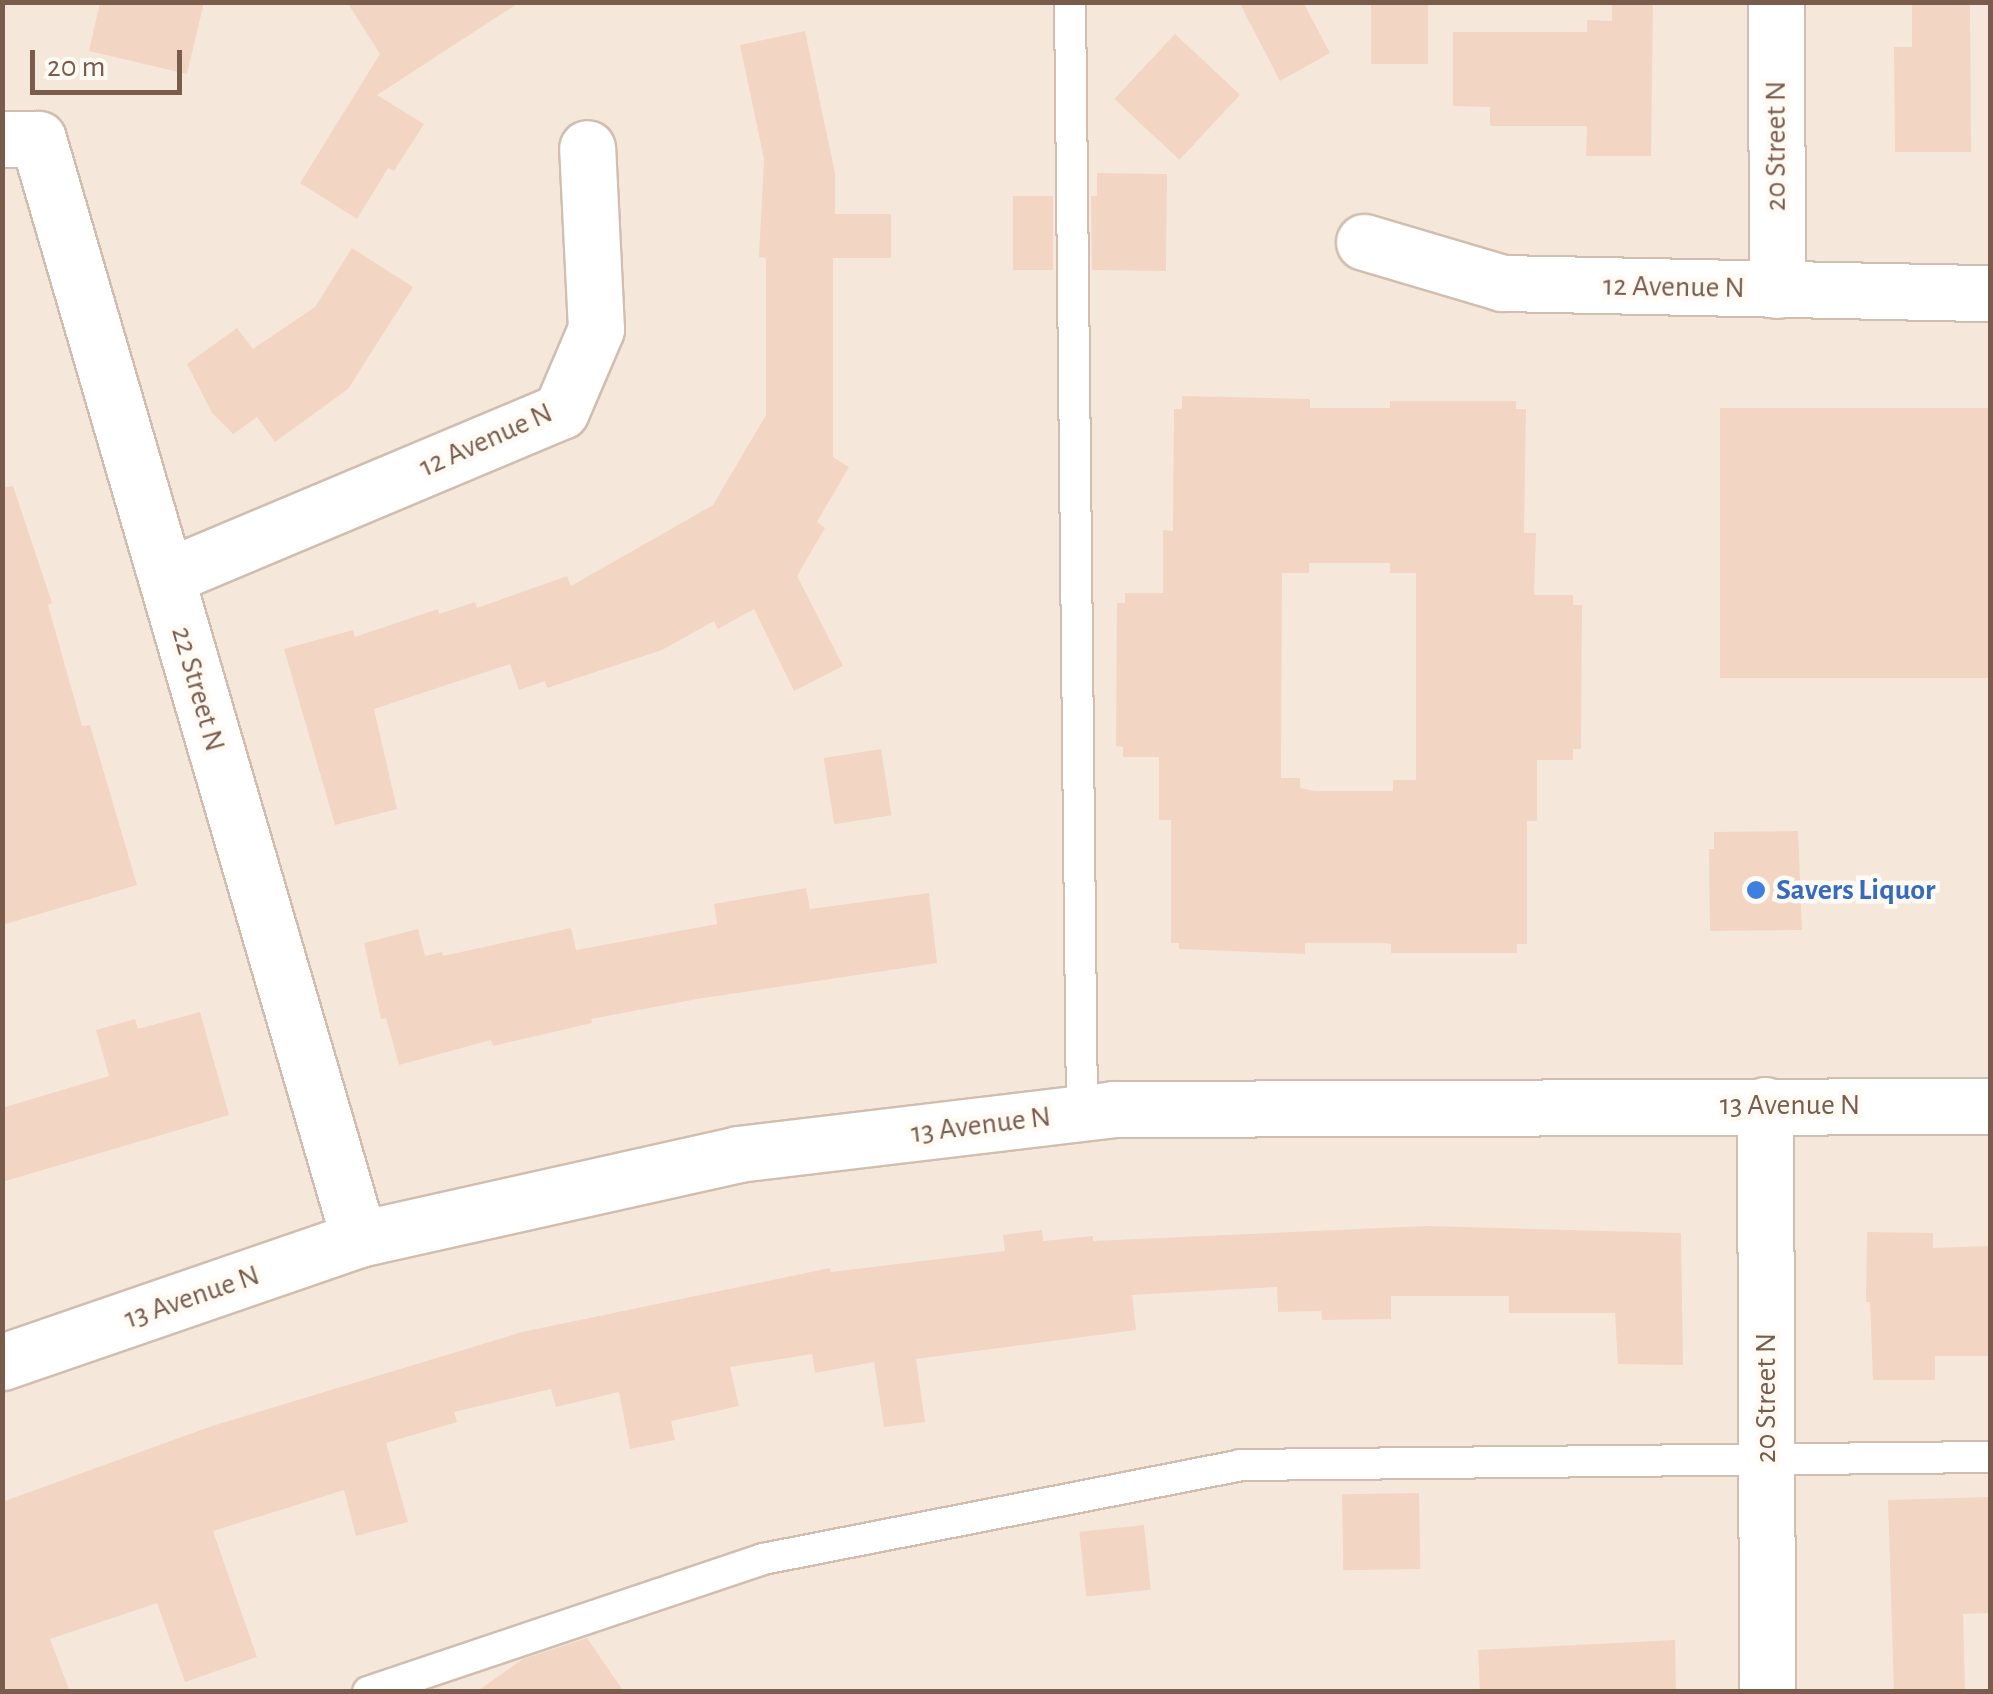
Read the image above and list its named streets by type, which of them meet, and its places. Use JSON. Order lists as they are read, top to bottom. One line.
{"streets":{"street":["20 Street N","12 Avenue N","22 Street N","13 Avenue N"]},"crossings":[["20 Street N","12 Avenue N"],["20 Street N","13 Avenue N"],["12 Avenue N","22 Street N"],["22 Street N","13 Avenue N"]],"places":["Savers Liquor"],"scale_bar":"20 m"}
